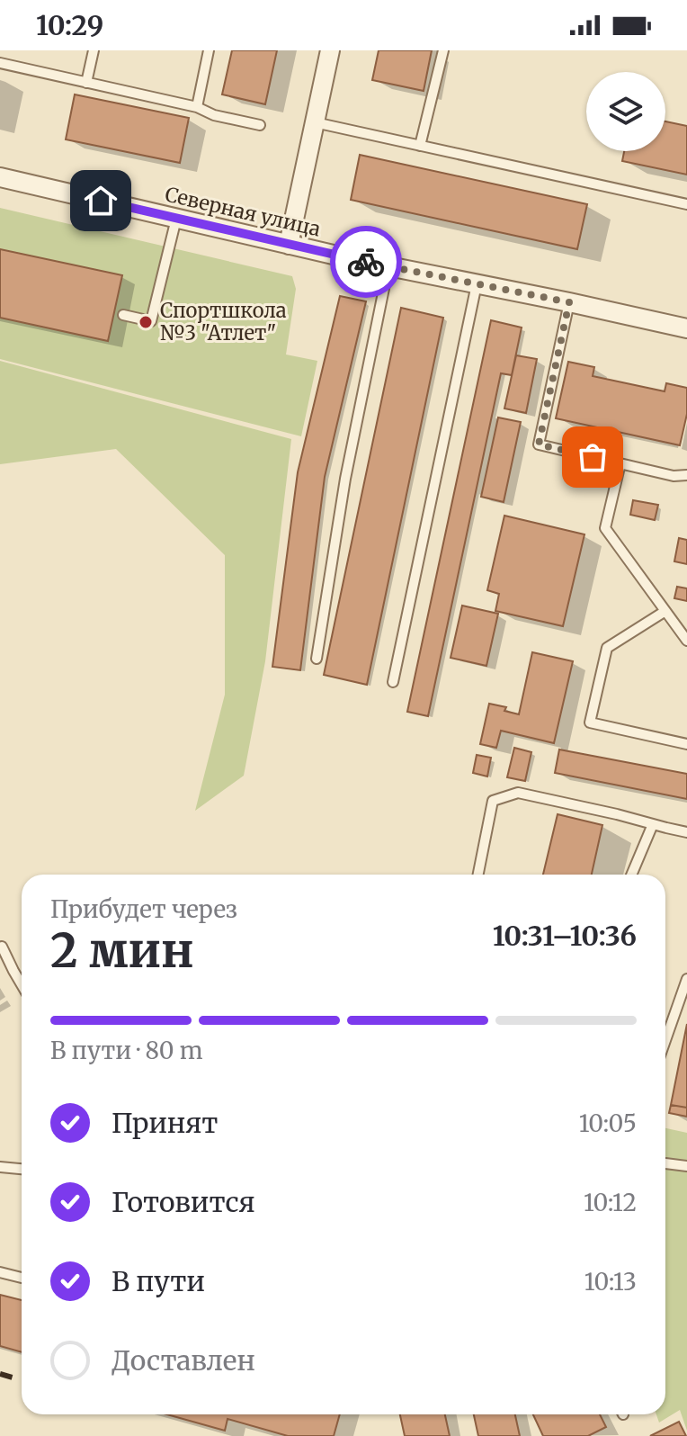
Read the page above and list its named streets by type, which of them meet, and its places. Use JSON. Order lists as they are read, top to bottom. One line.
{"streets":{"street":["Северная улица"]},"places":["Спортшкола №3 \"Атлет\""],"page":{"status":"10:29","heading":["2 мин","Прибудет через","10:31–10:36"],"bar":"В пути · 80 m","list":[["Принят","10:05"],["Готовится","10:12"],["В пути","10:13"],"Доставлен"]}}
